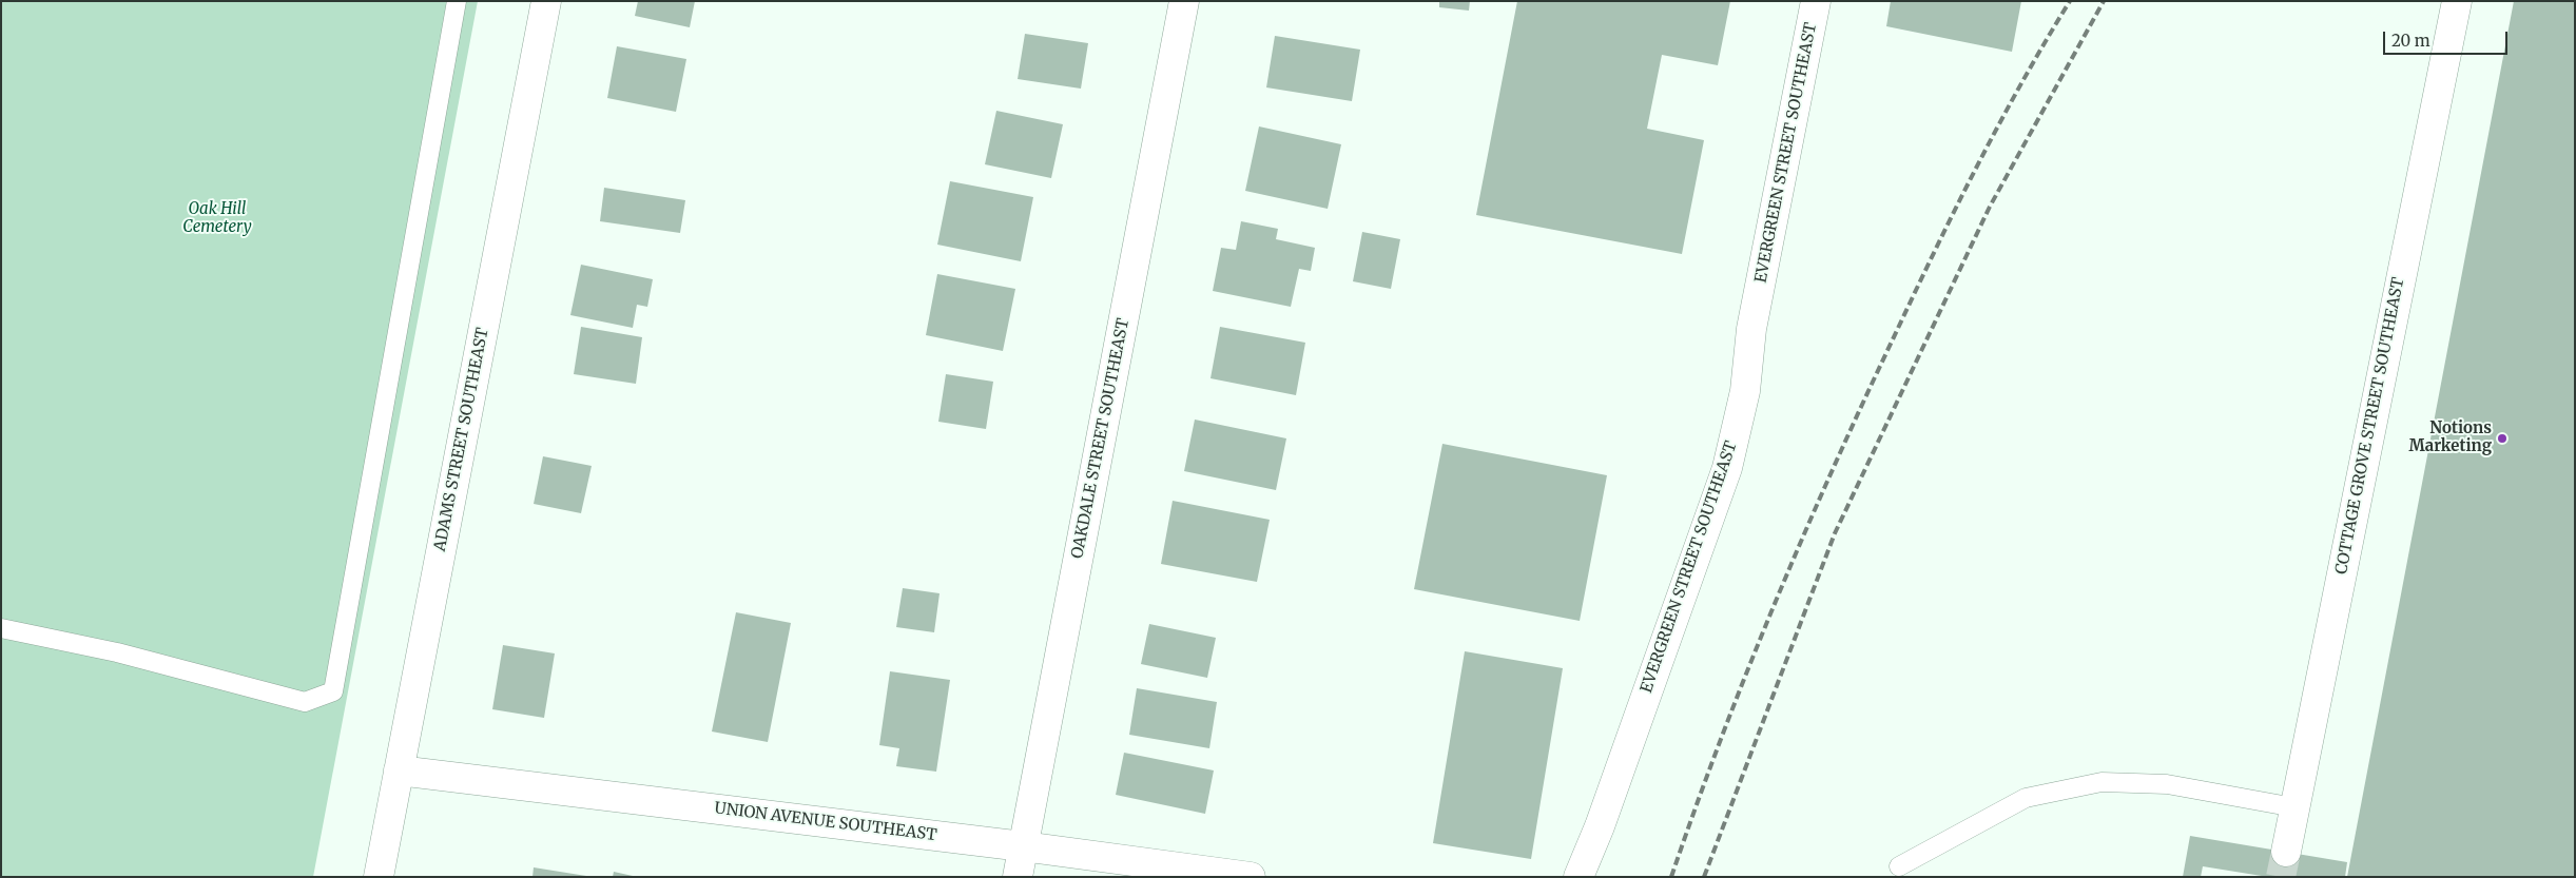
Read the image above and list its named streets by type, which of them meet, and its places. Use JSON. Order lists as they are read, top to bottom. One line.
{"streets":{"street":["EVERGREEN STREET SOUTHEAST","COTTAGE GROVE STREET SOUTHEAST","OAKDALE STREET SOUTHEAST","ADAMS STREET SOUTHEAST","UNION AVENUE SOUTHEAST"]},"crossings":[["OAKDALE STREET SOUTHEAST","UNION AVENUE SOUTHEAST"],["ADAMS STREET SOUTHEAST","UNION AVENUE SOUTHEAST"]],"parks":["Oak Hill Cemetery"],"places":["Notions Marketing"],"scale_bar":"20 m"}
